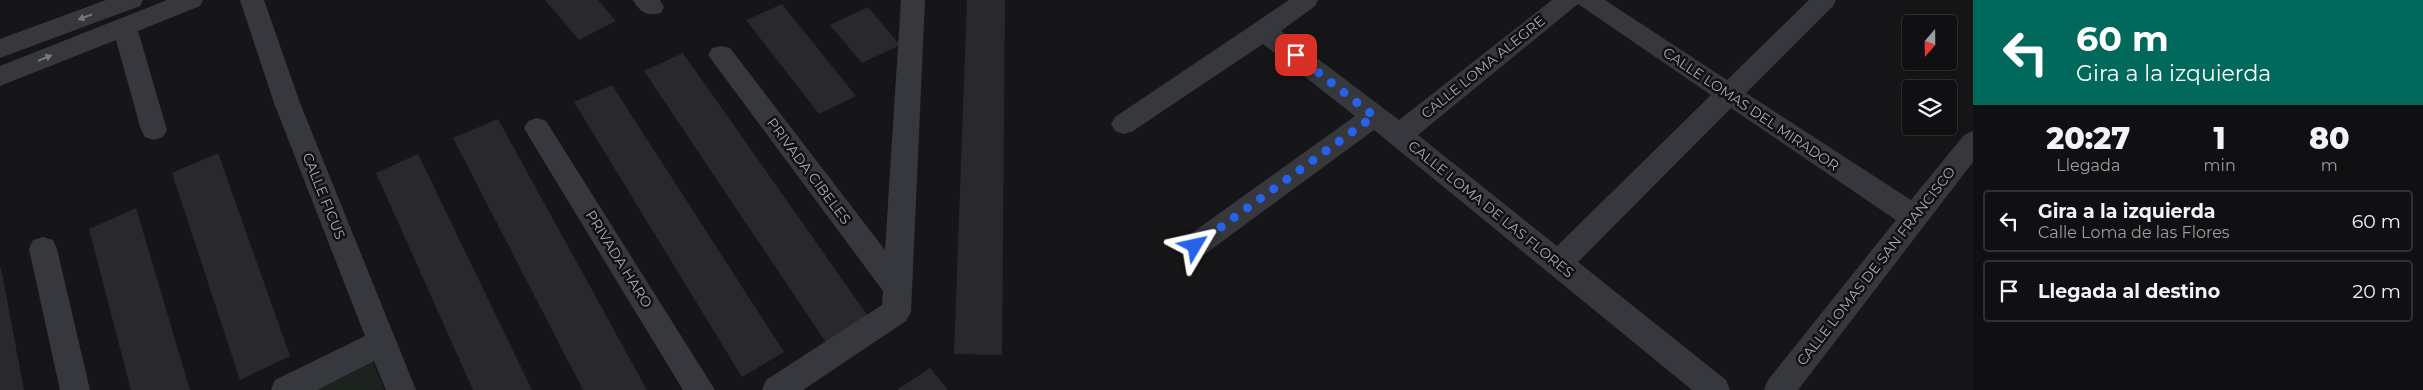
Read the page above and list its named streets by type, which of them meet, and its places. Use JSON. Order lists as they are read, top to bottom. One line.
{"streets":{"street":["CALLE LOMA ALEGRE","CALLE LOMAS DEL MIRADOR","PRIVADA CIBELES","CALLE FICUS","CALLE LOMA DE LAS FLORES","PRIVADA HARO","CALLE LOMAS DE SAN FRANCISCO"]},"crossings":[["CALLE LOMA ALEGRE","CALLE LOMA DE LAS FLORES"],["CALLE LOMAS DEL MIRADOR","CALLE LOMAS DE SAN FRANCISCO"]],"north":"bottom","page":{"turn":["60 m","Gira a la izquierda"],"eta":["20:27","Llegada","1","min","80","m"],"list":[{"name":"Gira a la izquierda","note":"Calle Loma de las Flores","value":"60 m"},{"name":"Llegada al destino","value":"20 m"}]}}
